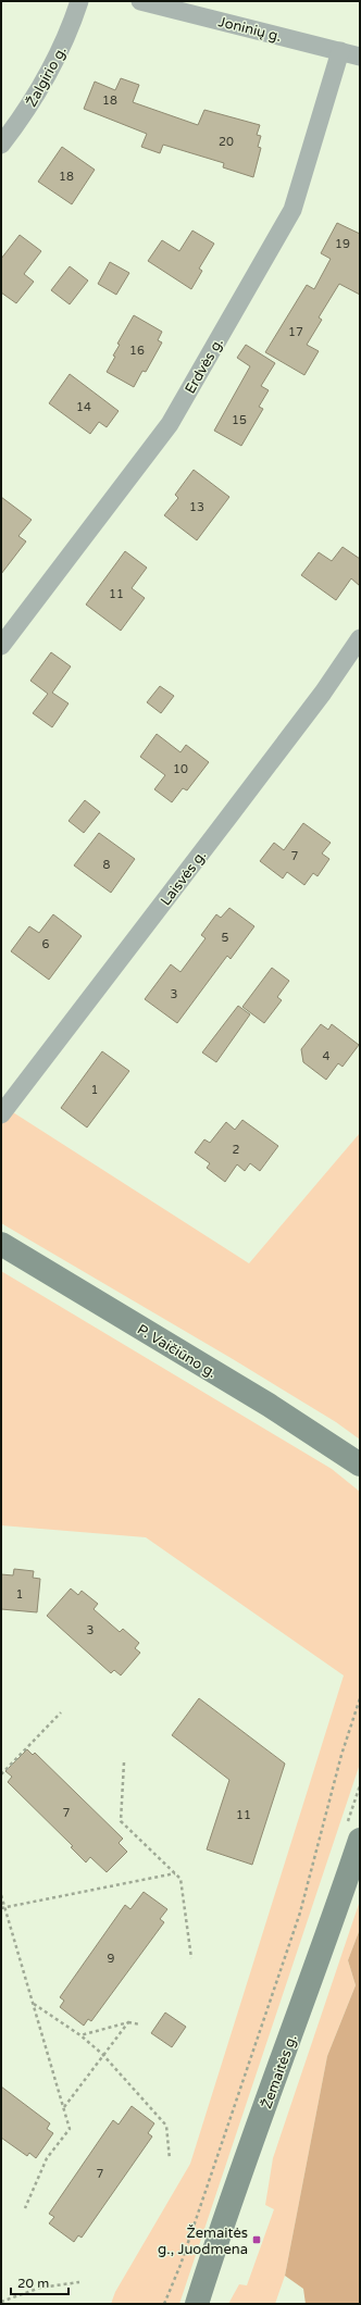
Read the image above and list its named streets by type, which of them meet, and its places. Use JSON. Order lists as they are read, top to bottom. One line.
{"streets":{"main road":["P. Vaičiūno g.","Žemaitės g."],"street":["Joninių g.","Žalgirio g.","Erdvės g.","Laisvės g."]},"crossings":[["Joninių g.","Erdvės g."]],"places":{"transit":["Žemaitės g., Juodmena"]},"house_numbers":["18","20","18","19","17","16","14","15","13","11","10","7","8","5","6","3","4","1","2","1","3","7","11","9","7"],"scale_bar":"20 m"}
